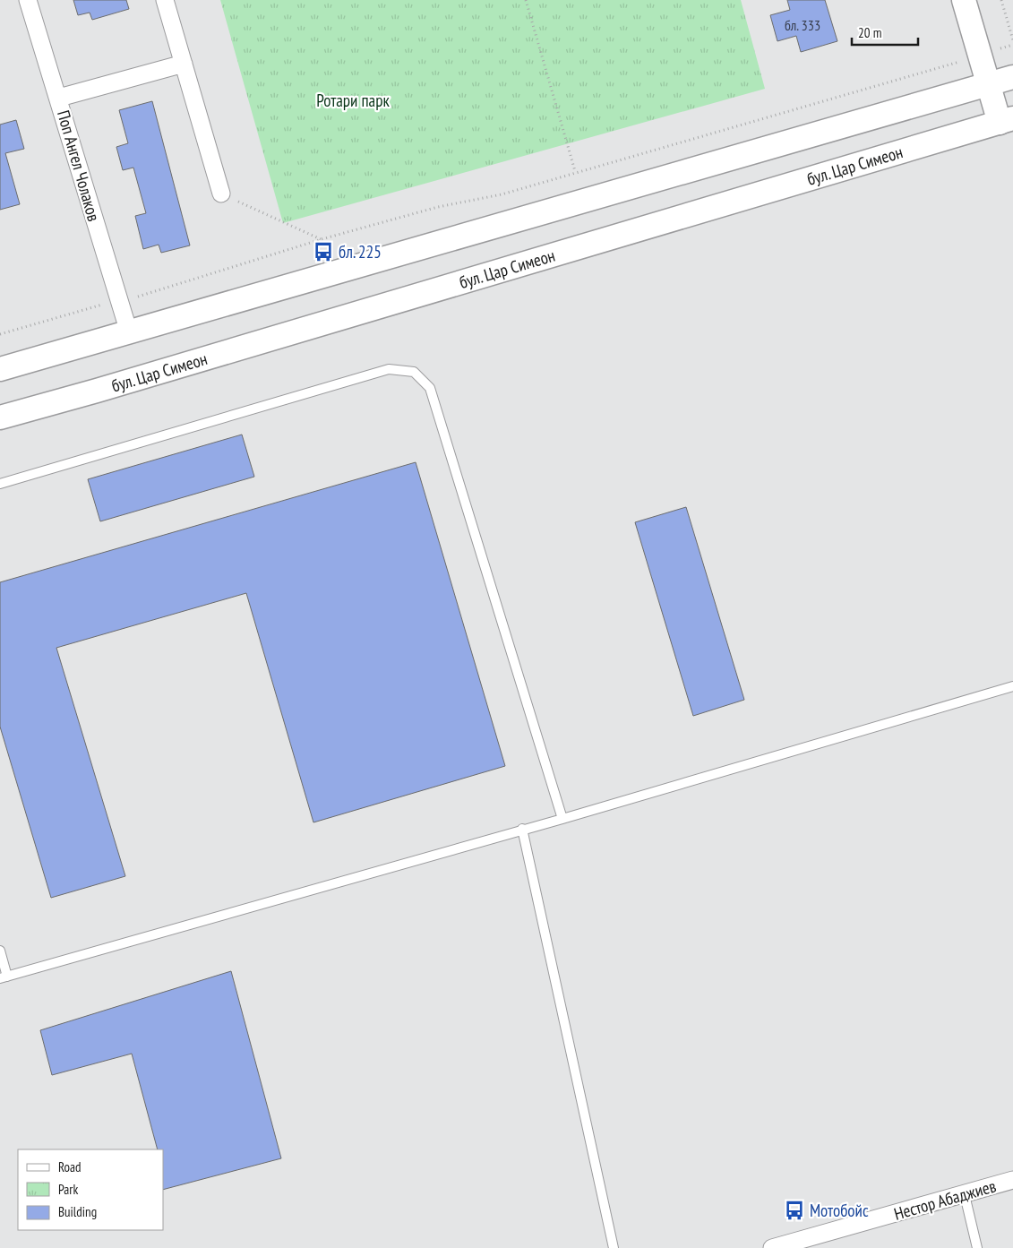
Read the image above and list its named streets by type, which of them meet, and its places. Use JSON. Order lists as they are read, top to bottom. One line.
{"streets":{"main road":["бул. Цар Симеон"],"street":["Поп Ангел Чолаков","Нестор Абаджиев"]},"parks":["Ротари парк"],"places":{"bus stop":["бл. 225","Мотобойс"]},"house_numbers":["бл. 333"],"legend":["Road","Park","Building"],"scale_bar":"20 m"}
